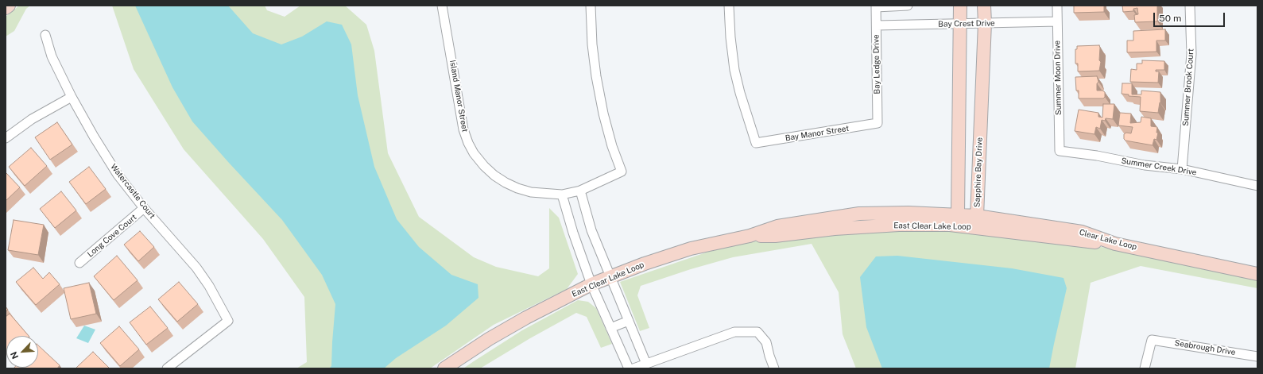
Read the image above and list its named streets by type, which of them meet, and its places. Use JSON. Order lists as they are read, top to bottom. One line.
{"streets":{"street":["Bay Crest Drive","Bay Ledge Drive","Summer Moon Drive","Summer Brook Court","Island Manor Street","Bay Manor Street","Summer Creek Drive","Sapphire Bay Drive","Watercastle Court","East Clear Lake Loop","Long Cove Court","Clear Lake Loop","Seabrough Drive"]},"crossings":[["Bay Crest Drive","Bay Ledge Drive"],["Bay Crest Drive","Summer Moon Drive"],["Bay Crest Drive","Sapphire Bay Drive"],["Bay Ledge Drive","Bay Manor Street"],["Summer Moon Drive","Summer Creek Drive"],["Summer Brook Court","Summer Creek Drive"],["Sapphire Bay Drive","East Clear Lake Loop"],["Sapphire Bay Drive","Clear Lake Loop"],["Watercastle Court","Long Cove Court"],["East Clear Lake Loop","Clear Lake Loop"]],"scale_bar":"50 m","north":"bottom left"}
